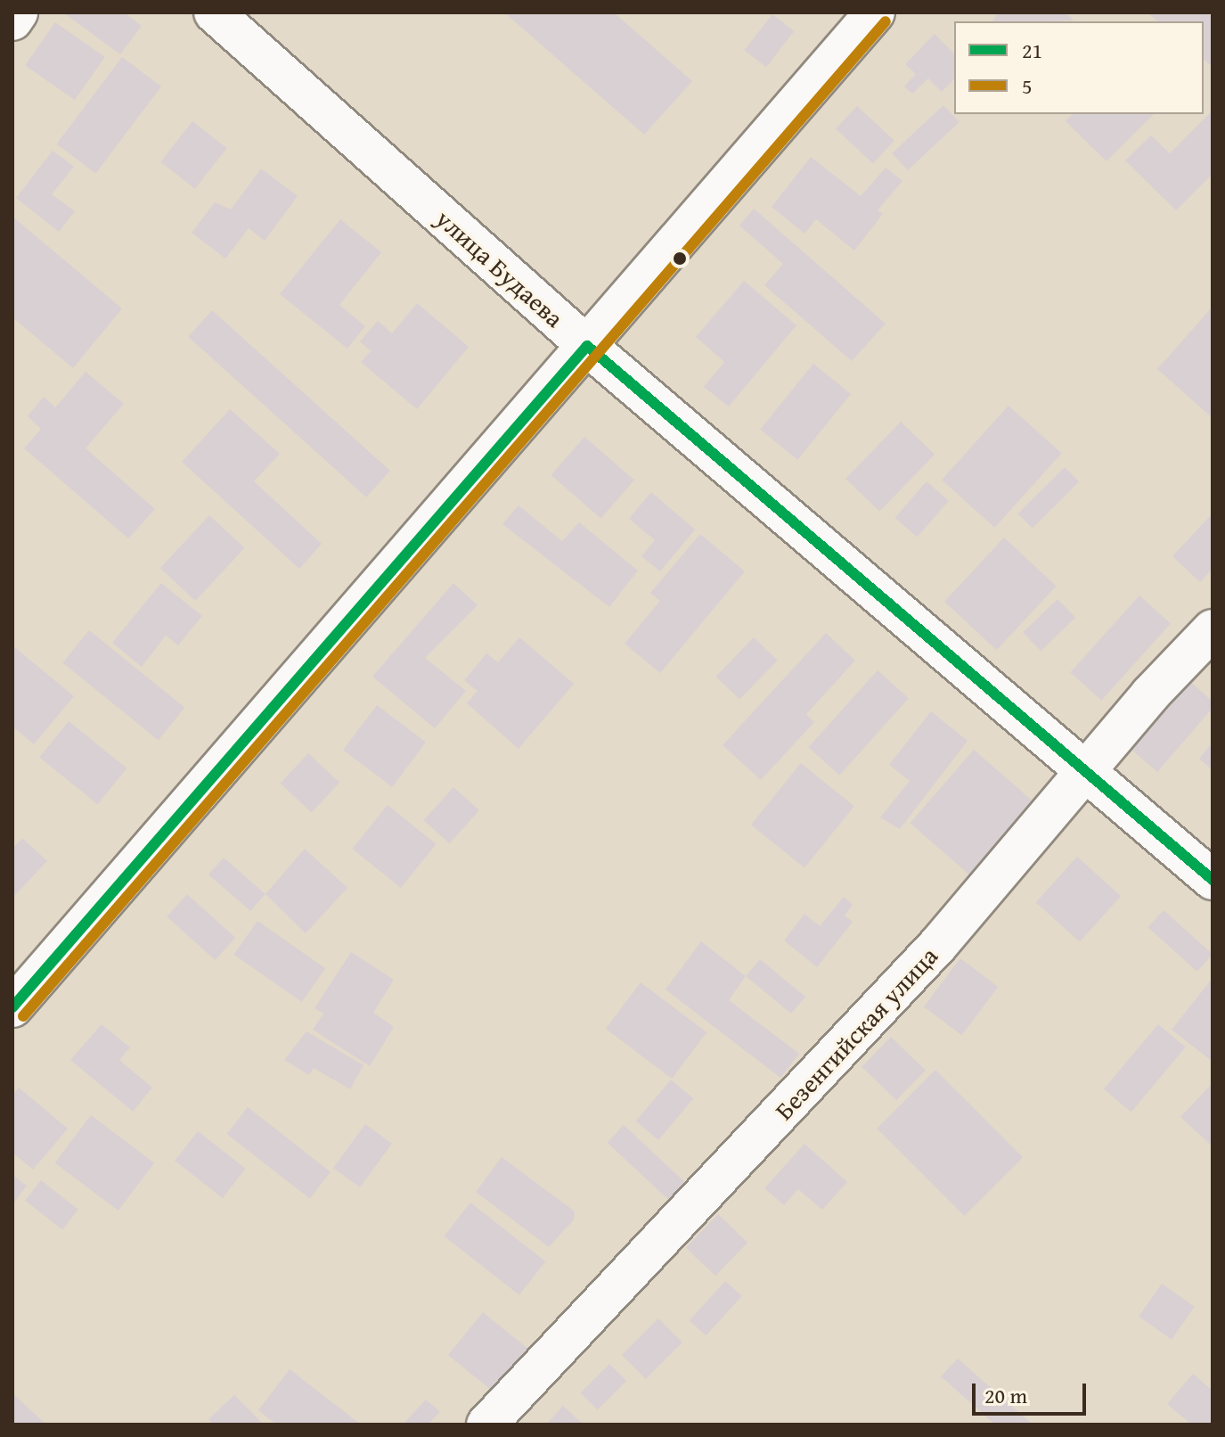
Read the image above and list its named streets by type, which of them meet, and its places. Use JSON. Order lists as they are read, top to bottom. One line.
{"streets":{"street":["улица Будаева","Безенгийская улица"]},"crossings":[["улица Будаева","Безенгийская улица"]],"lines":["transit line 5","transit line 21"],"legend":["21","5"],"scale_bar":"20 m"}
